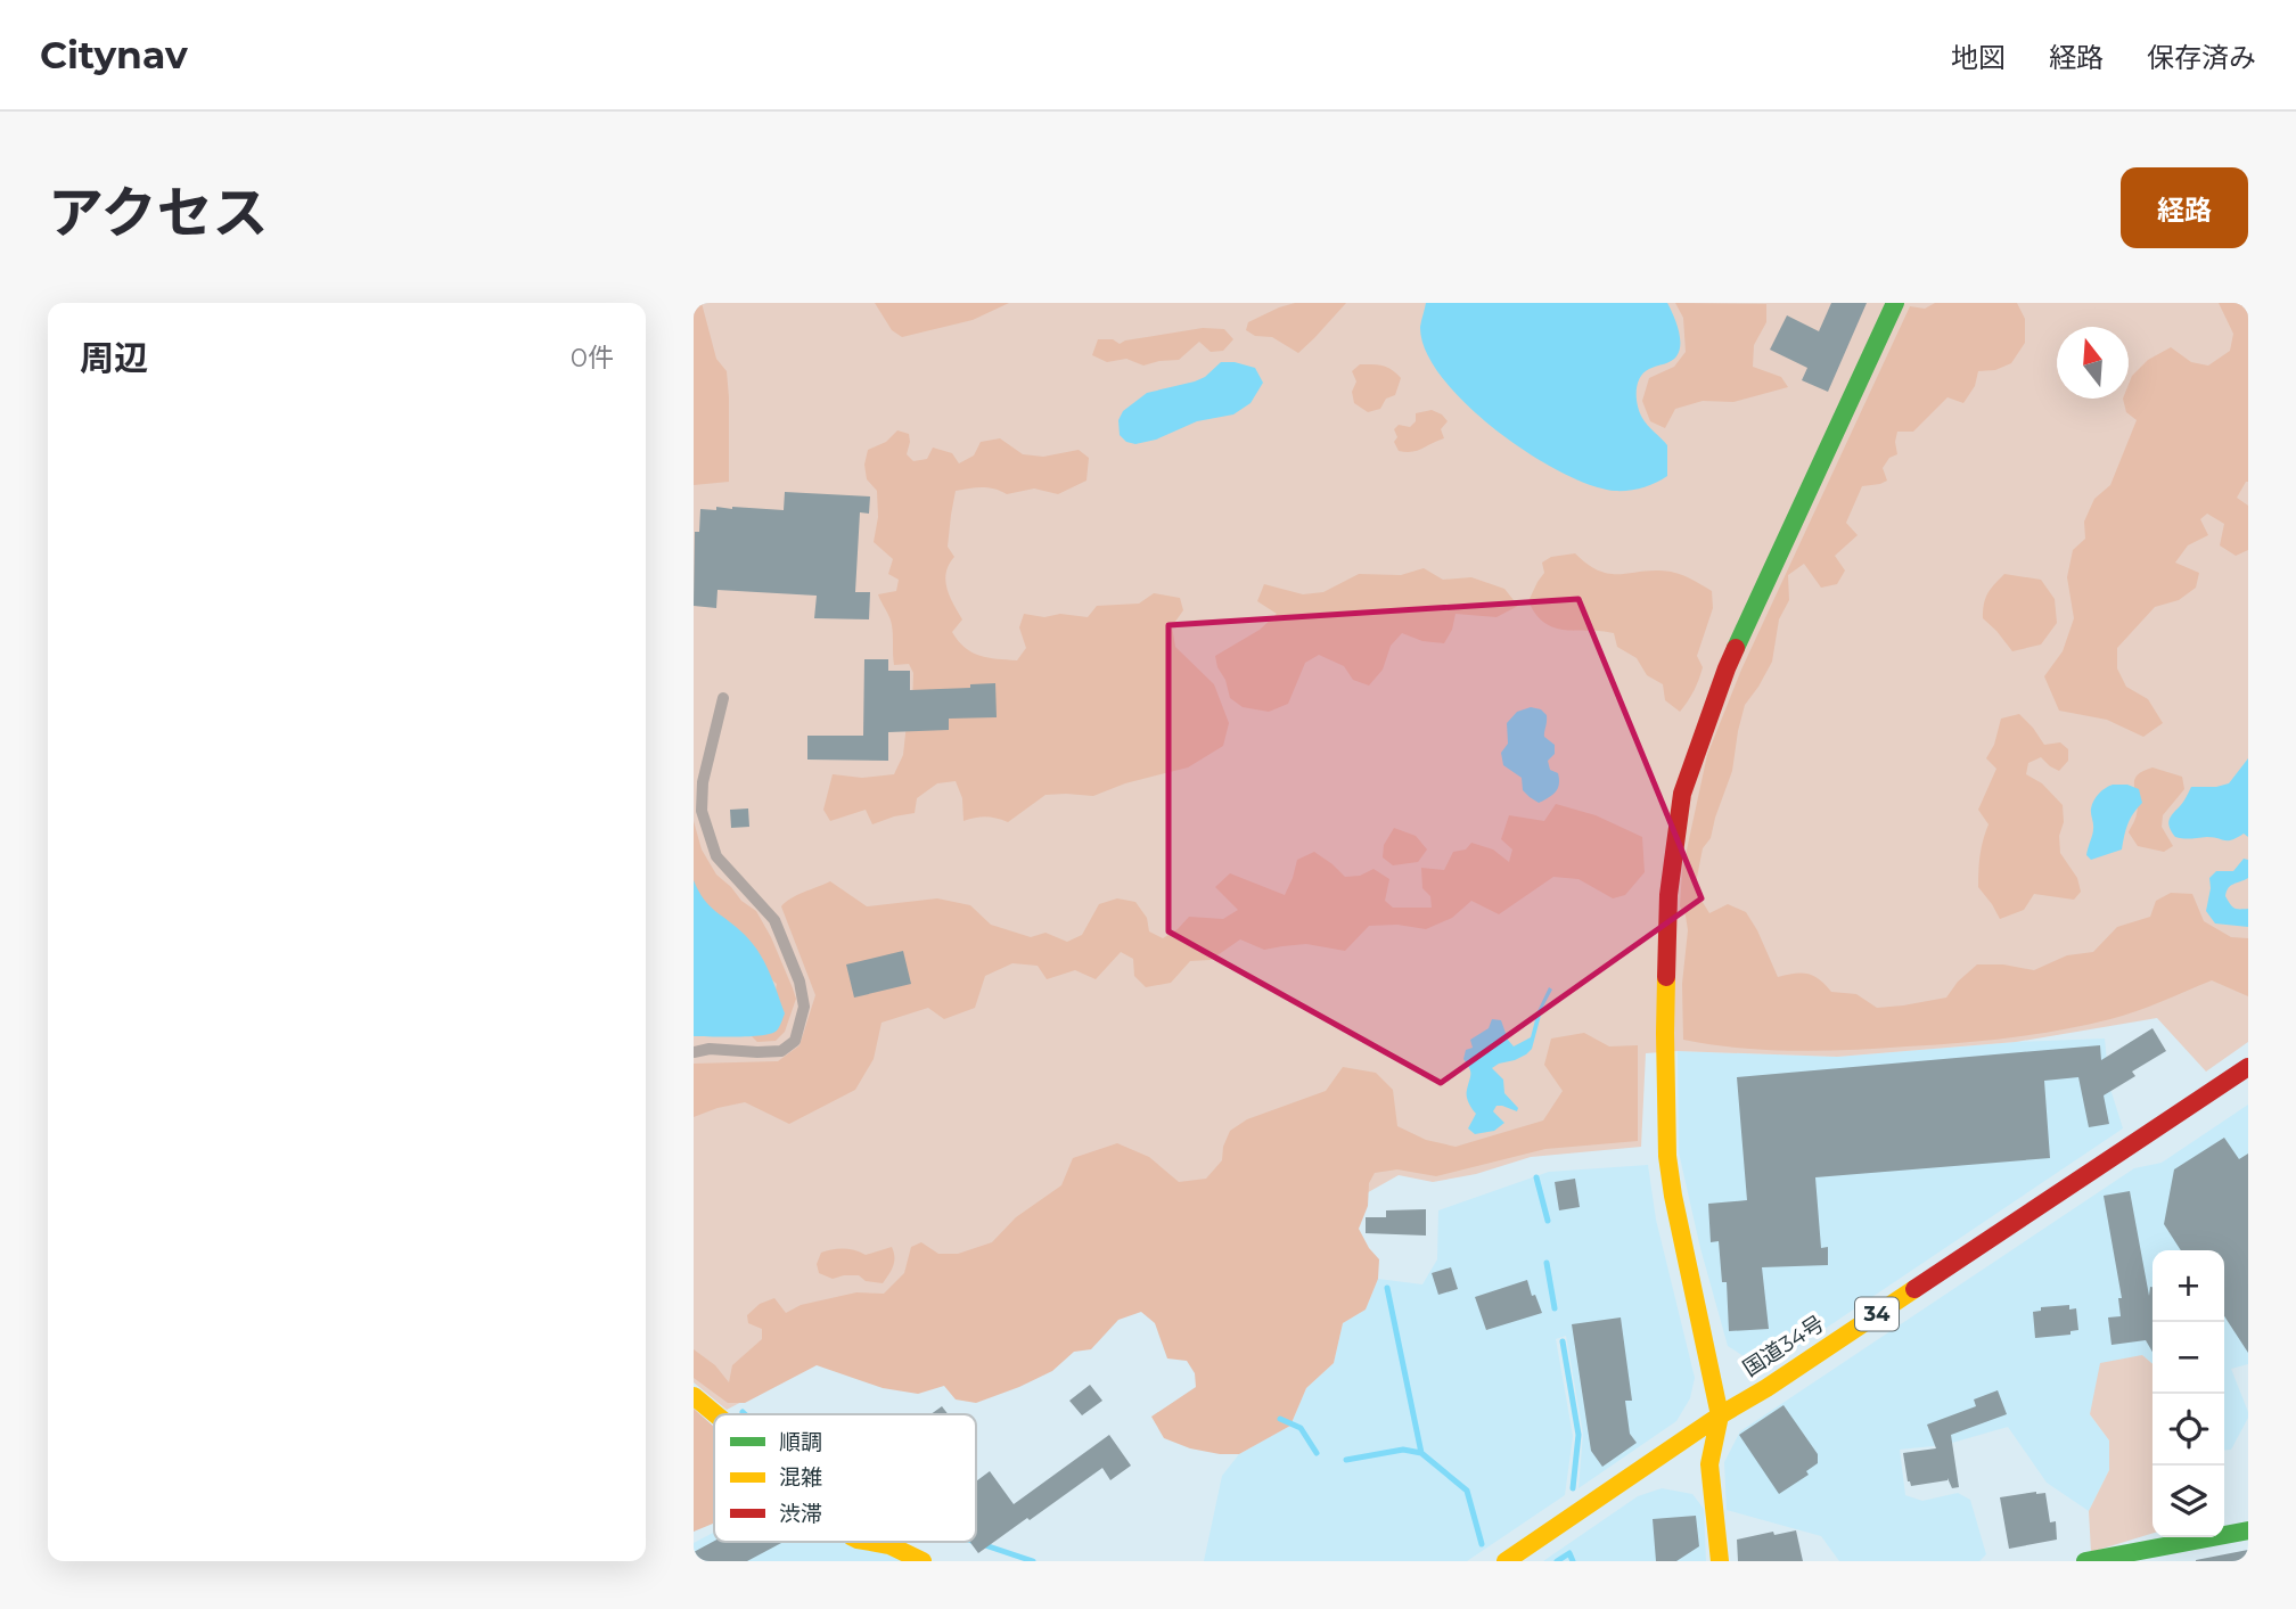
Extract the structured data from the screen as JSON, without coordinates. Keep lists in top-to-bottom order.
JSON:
{
  "streets": {
    "main road": ["34", "国道34号"]
  },
  "legend": ["順調", "混雑", "渋滞"],
  "north": "top",
  "page": {
    "header": "Citynav",
    "nav": ["地図", "経路", "保存済み"],
    "title": "アクセス",
    "buttons": "経路",
    "heading": ["周辺", "0件"],
    "map_buttons": ["+", "−"]
  }
}
